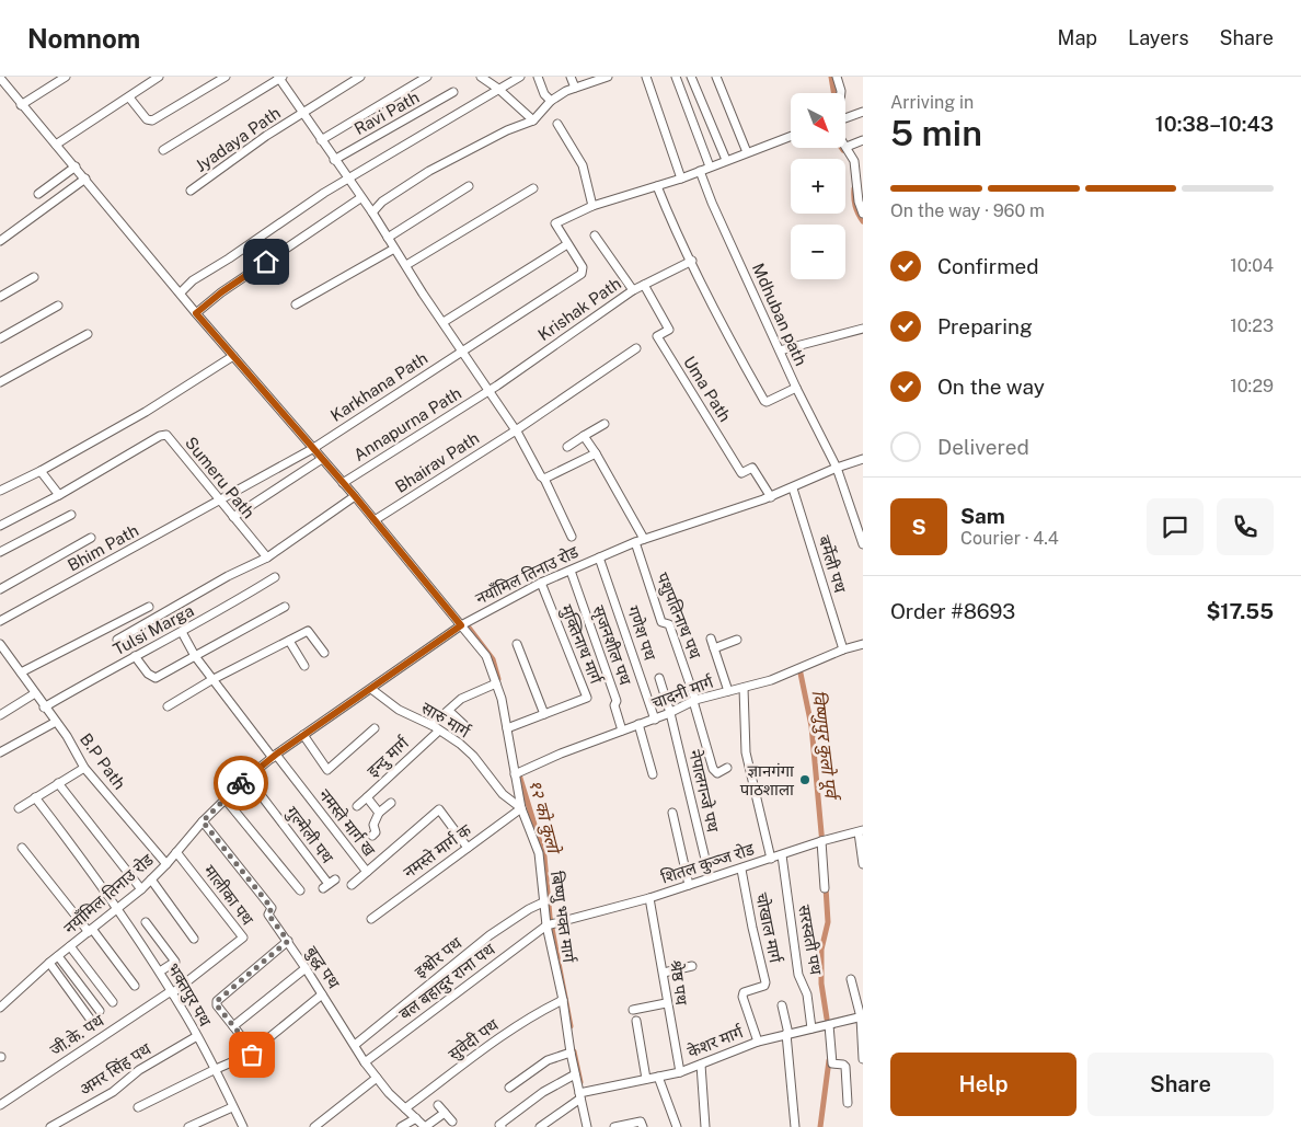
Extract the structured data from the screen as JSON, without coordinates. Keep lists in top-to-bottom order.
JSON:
{
  "streets": {
    "street": [
      "Ravi Path",
      "Jyadaya Path",
      "Krishak Path",
      "Mdhuban path",
      "Karkhana Path",
      "Uma Path",
      "Annapurna Path",
      "Bhairav Path",
      "Sumeru Path",
      "Bhim Path",
      "बर्मेली पथ",
      "नयाँमिल तिनाउ रोड",
      "पशुपतिनाथ पथ",
      "Tulsi Marga",
      "गणेश पथ",
      "मुक्तिनाथ मार्ग",
      "सृजनशील पथ",
      "चादनी मार्ग",
      "सारु मार्ग",
      "इन्दु मार्ग",
      "B.P Path",
      "नेपालगन्जे पथ",
      "नमस्ते मार्ग ख",
      "गुल्मेली पथ",
      "नमस्ते मार्ग क",
      "शितल कुञ्ज रोड",
      "मालीका पथ",
      "बिष्णु भक्त मार्ग",
      "चोखाल मार्ग",
      "सरस्वती पथ",
      "इश्वोर पथ",
      "बुद्ध पथ",
      "बल बहादुर राना पथ",
      "श्रेष्ठ पथ",
      "भक्तपुर पथ",
      "जी.के. पथ",
      "सुवेदी पथ",
      "केशर मार्ग",
      "अमर सिंह पथ"
    ]
  },
  "crossings": [
    ["Krishak Path", "Uma Path"],
    ["Krishak Path", "Annapurna Path"],
    ["Mdhuban path", "नयाँमिल तिनाउ रोड"],
    ["Karkhana Path", "Sumeru Path"],
    ["Karkhana Path", "Bhim Path"],
    ["Karkhana Path", "बिष्णु भक्त मार्ग"],
    ["Uma Path", "नयाँमिल तिनाउ रोड"],
    ["Annapurna Path", "बिष्णु भक्त मार्ग"],
    ["Bhairav Path", "बिष्णु भक्त मार्ग"],
    ["Sumeru Path", "Bhim Path"],
    ["बर्मेली पथ", "नयाँमिल तिनाउ रोड"],
    ["बर्मेली पथ", "चादनी मार्ग"],
    ["नयाँमिल तिनाउ रोड", "पशुपतिनाथ पथ"],
    ["नयाँमिल तिनाउ रोड", "गणेश पथ"],
    ["नयाँमिल तिनाउ रोड", "मुक्तिनाथ मार्ग"],
    ["नयाँमिल तिनाउ रोड", "सृजनशील पथ"],
    ["नयाँमिल तिनाउ रोड", "सारु मार्ग"],
    ["नयाँमिल तिनाउ रोड", "B.P Path"],
    ["नयाँमिल तिनाउ रोड", "नमस्ते मार्ग ख"],
    ["नयाँमिल तिनाउ रोड", "गुल्मेली पथ"],
    ["नयाँमिल तिनाउ रोड", "मालीका पथ"],
    ["नयाँमिल तिनाउ रोड", "बिष्णु भक्त मार्ग"],
    ["नयाँमिल तिनाउ रोड", "बुद्ध पथ"],
    ["नयाँमिल तिनाउ रोड", "भक्तपुर पथ"],
    ["पशुपतिनाथ पथ", "चादनी मार्ग"],
    ["Tulsi Marga", "B.P Path"],
    ["Tulsi Marga", "नमस्ते मार्ग ख"],
    ["गणेश पथ", "चादनी मार्ग"],
    ["मुक्तिनाथ मार्ग", "बिष्णु भक्त मार्ग"],
    ["सृजनशील पथ", "चादनी मार्ग"],
    ["चादनी मार्ग", "नेपालगन्जे पथ"],
    ["चादनी मार्ग", "बिष्णु भक्त मार्ग"],
    ["सारु मार्ग", "इन्दु मार्ग"],
    ["सारु मार्ग", "नमस्ते मार्ग क"],
    ["सारु मार्ग", "बिष्णु भक्त मार्ग"],
    ["नेपालगन्जे पथ", "शितल कुञ्ज रोड"],
    ["नमस्ते मार्ग ख", "नमस्ते मार्ग क"],
    ["नमस्ते मार्ग क", "बिष्णु भक्त मार्ग"],
    ["शितल कुञ्ज रोड", "बिष्णु भक्त मार्ग"],
    ["शितल कुञ्ज रोड", "चोखाल मार्ग"],
    ["शितल कुञ्ज रोड", "सरस्वती पथ"],
    ["शितल कुञ्ज रोड", "बल बहादुर राना पथ"],
    ["शितल कुञ्ज रोड", "श्रेष्ठ पथ"],
    ["मालीका पथ", "भक्तपुर पथ"],
    ["मालीका पथ", "जी.के. पथ"],
    ["बिष्णु भक्त मार्ग", "इश्वोर पथ"],
    ["बिष्णु भक्त मार्ग", "बल बहादुर राना पथ"],
    ["बिष्णु भक्त मार्ग", "सुवेदी पथ"],
    ["बिष्णु भक्त मार्ग", "केशर मार्ग"],
    ["चोखाल मार्ग", "केशर मार्ग"],
    ["सरस्वती पथ", "केशर मार्ग"],
    ["इश्वोर पथ", "बुद्ध पथ"],
    ["बुद्ध पथ", "बल बहादुर राना पथ"],
    ["बुद्ध पथ", "सुवेदी पथ"],
    ["श्रेष्ठ पथ", "केशर मार्ग"],
    ["भक्तपुर पथ", "जी.के. पथ"],
    ["भक्तपुर पथ", "अमर सिंह पथ"]
  ],
  "water": ["विष्णुपुर कुलो पूर्व", "१२ को कुलो"],
  "places": ["ज्ञानगंगा पाठशाला"],
  "north": "bottom right",
  "page": {
    "header": "Nomnom",
    "nav": ["Map", "Layers", "Share"],
    "heading": ["5 min", "Arriving in", "10:38–10:43"],
    "panel": [
      "Sam",
      "Courier · 4.4",
      "Order #8693",
      "$17.55"
    ],
    "map_buttons": ["+", "−"],
    "bar": "On the way · 960 m",
    "list": [
      ["Confirmed", "10:04"],
      ["Preparing", "10:23"],
      ["On the way", "10:29"],
      "Delivered"
    ],
    "round": "S",
    "buttons": ["Help", "Share"]
  }
}
